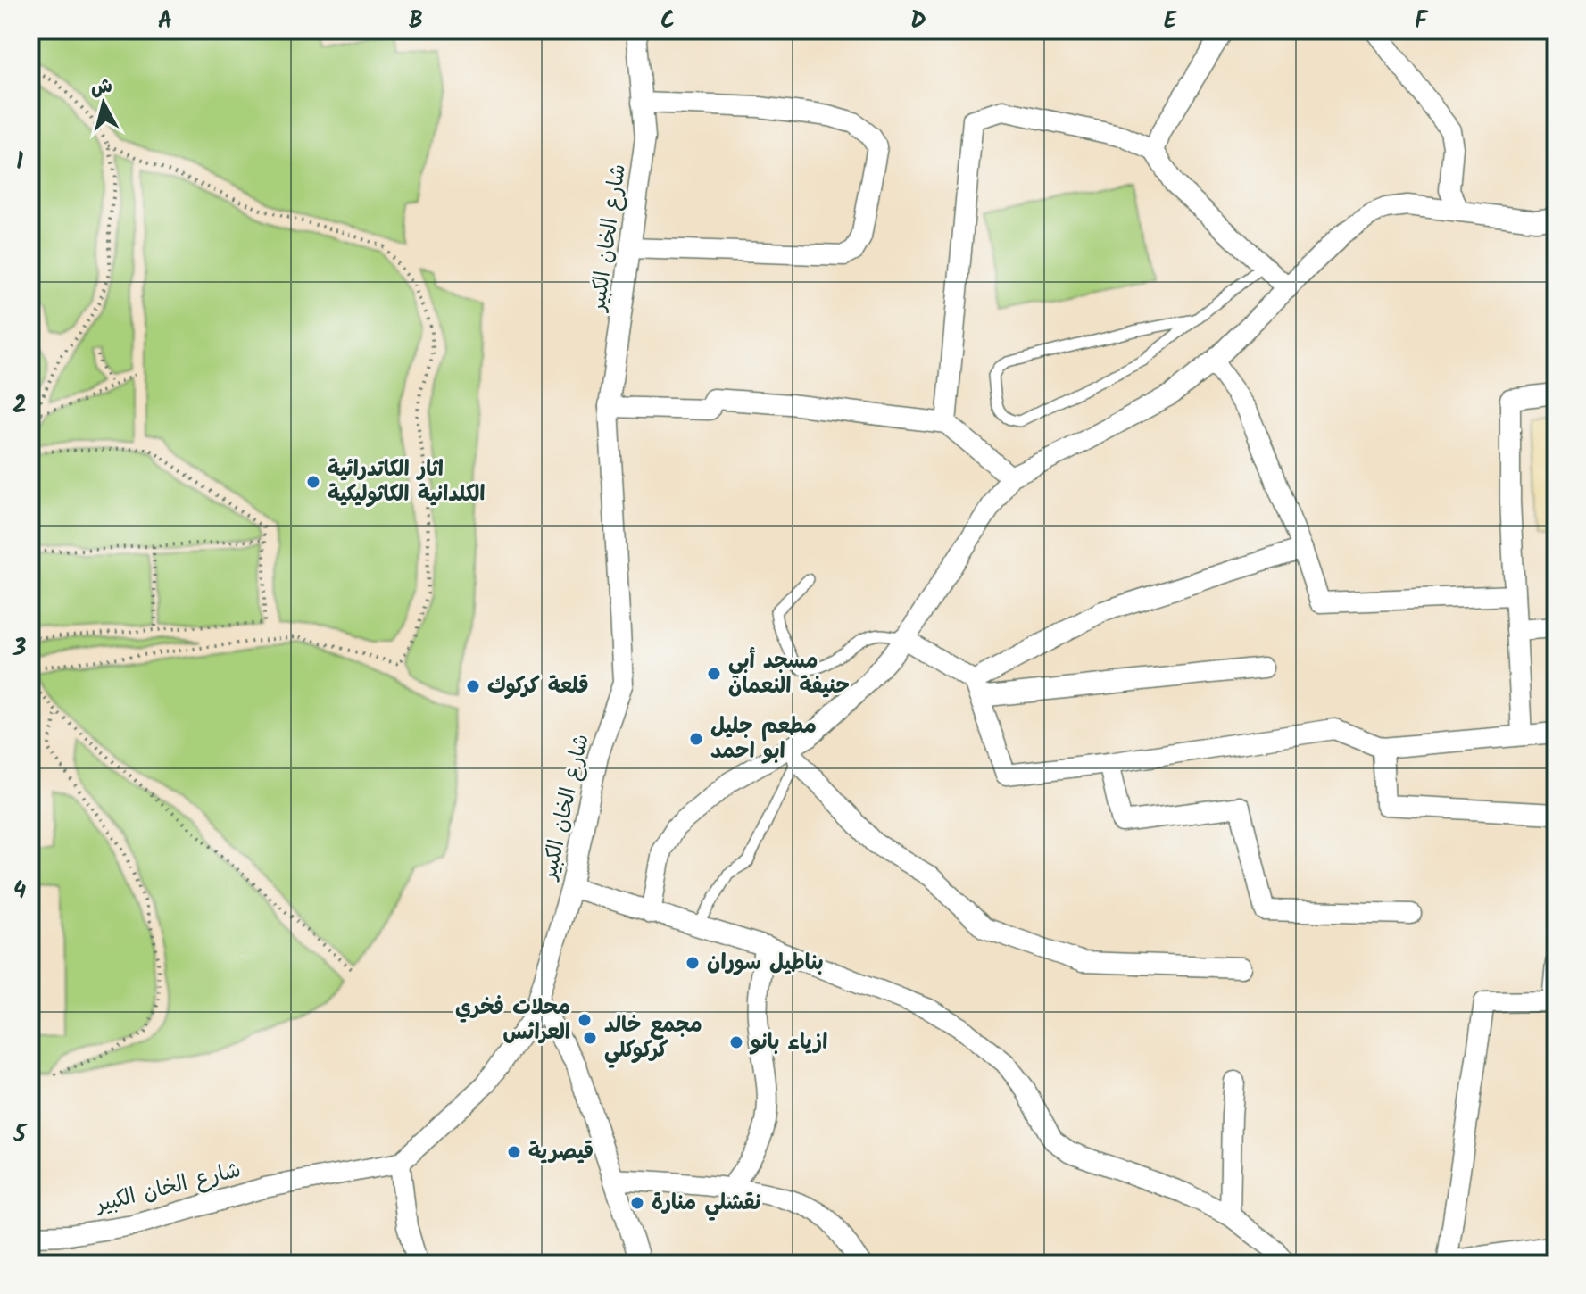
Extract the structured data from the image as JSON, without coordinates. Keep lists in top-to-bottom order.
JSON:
{
  "streets": {
    "street": ["شارع الخان الكبير"]
  },
  "places": [
    "اثار الكاتدرائية الكلدانية الكاثوليكية",
    "مسجد أبي حنيفة النعمان",
    "قلعة كركوك",
    "مطعم جليل ابو احمد",
    "بناطيل سوران",
    "محلات فخري العرائس",
    "مجمع خالد كركوكلي",
    "ازياء بانو",
    "قيصرية",
    "نقشلي منارة"
  ],
  "north": "top",
  "grid": {
    "columns": [
      "A",
      "B",
      "C",
      "D",
      "E",
      "F"
    ],
    "rows": [
      "1",
      "2",
      "3",
      "4",
      "5"
    ]
  }
}
